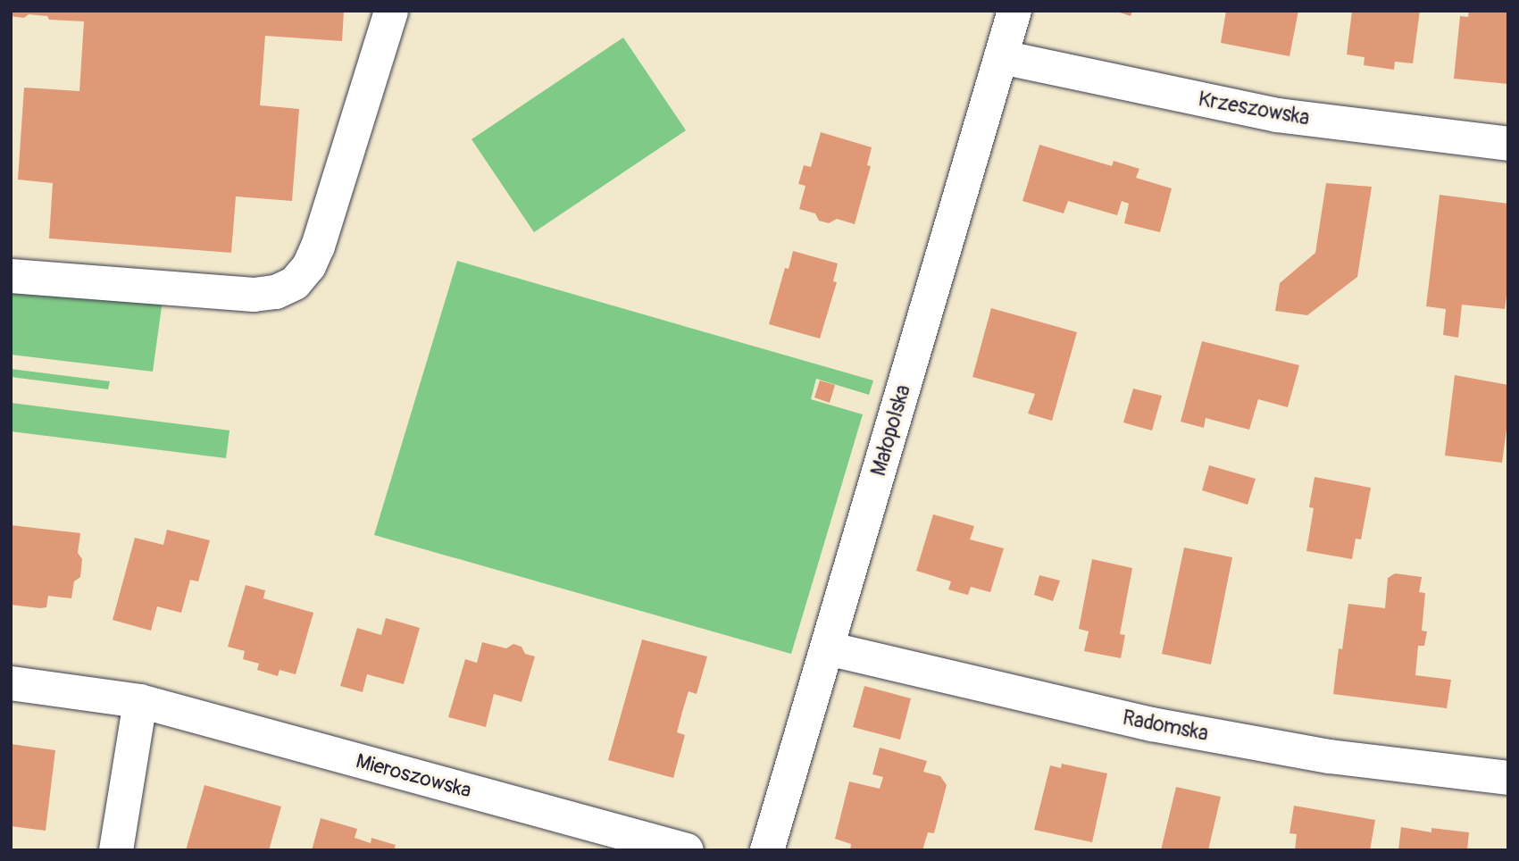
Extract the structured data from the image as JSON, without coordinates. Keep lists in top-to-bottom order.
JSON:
{
  "streets": {
    "street": [
      "Krzeszowska",
      "Małopolska",
      "Radomska",
      "Mieroszowska"
    ]
  },
  "crossings": [
    ["Krzeszowska", "Małopolska"],
    ["Małopolska", "Radomska"]
  ]
}
